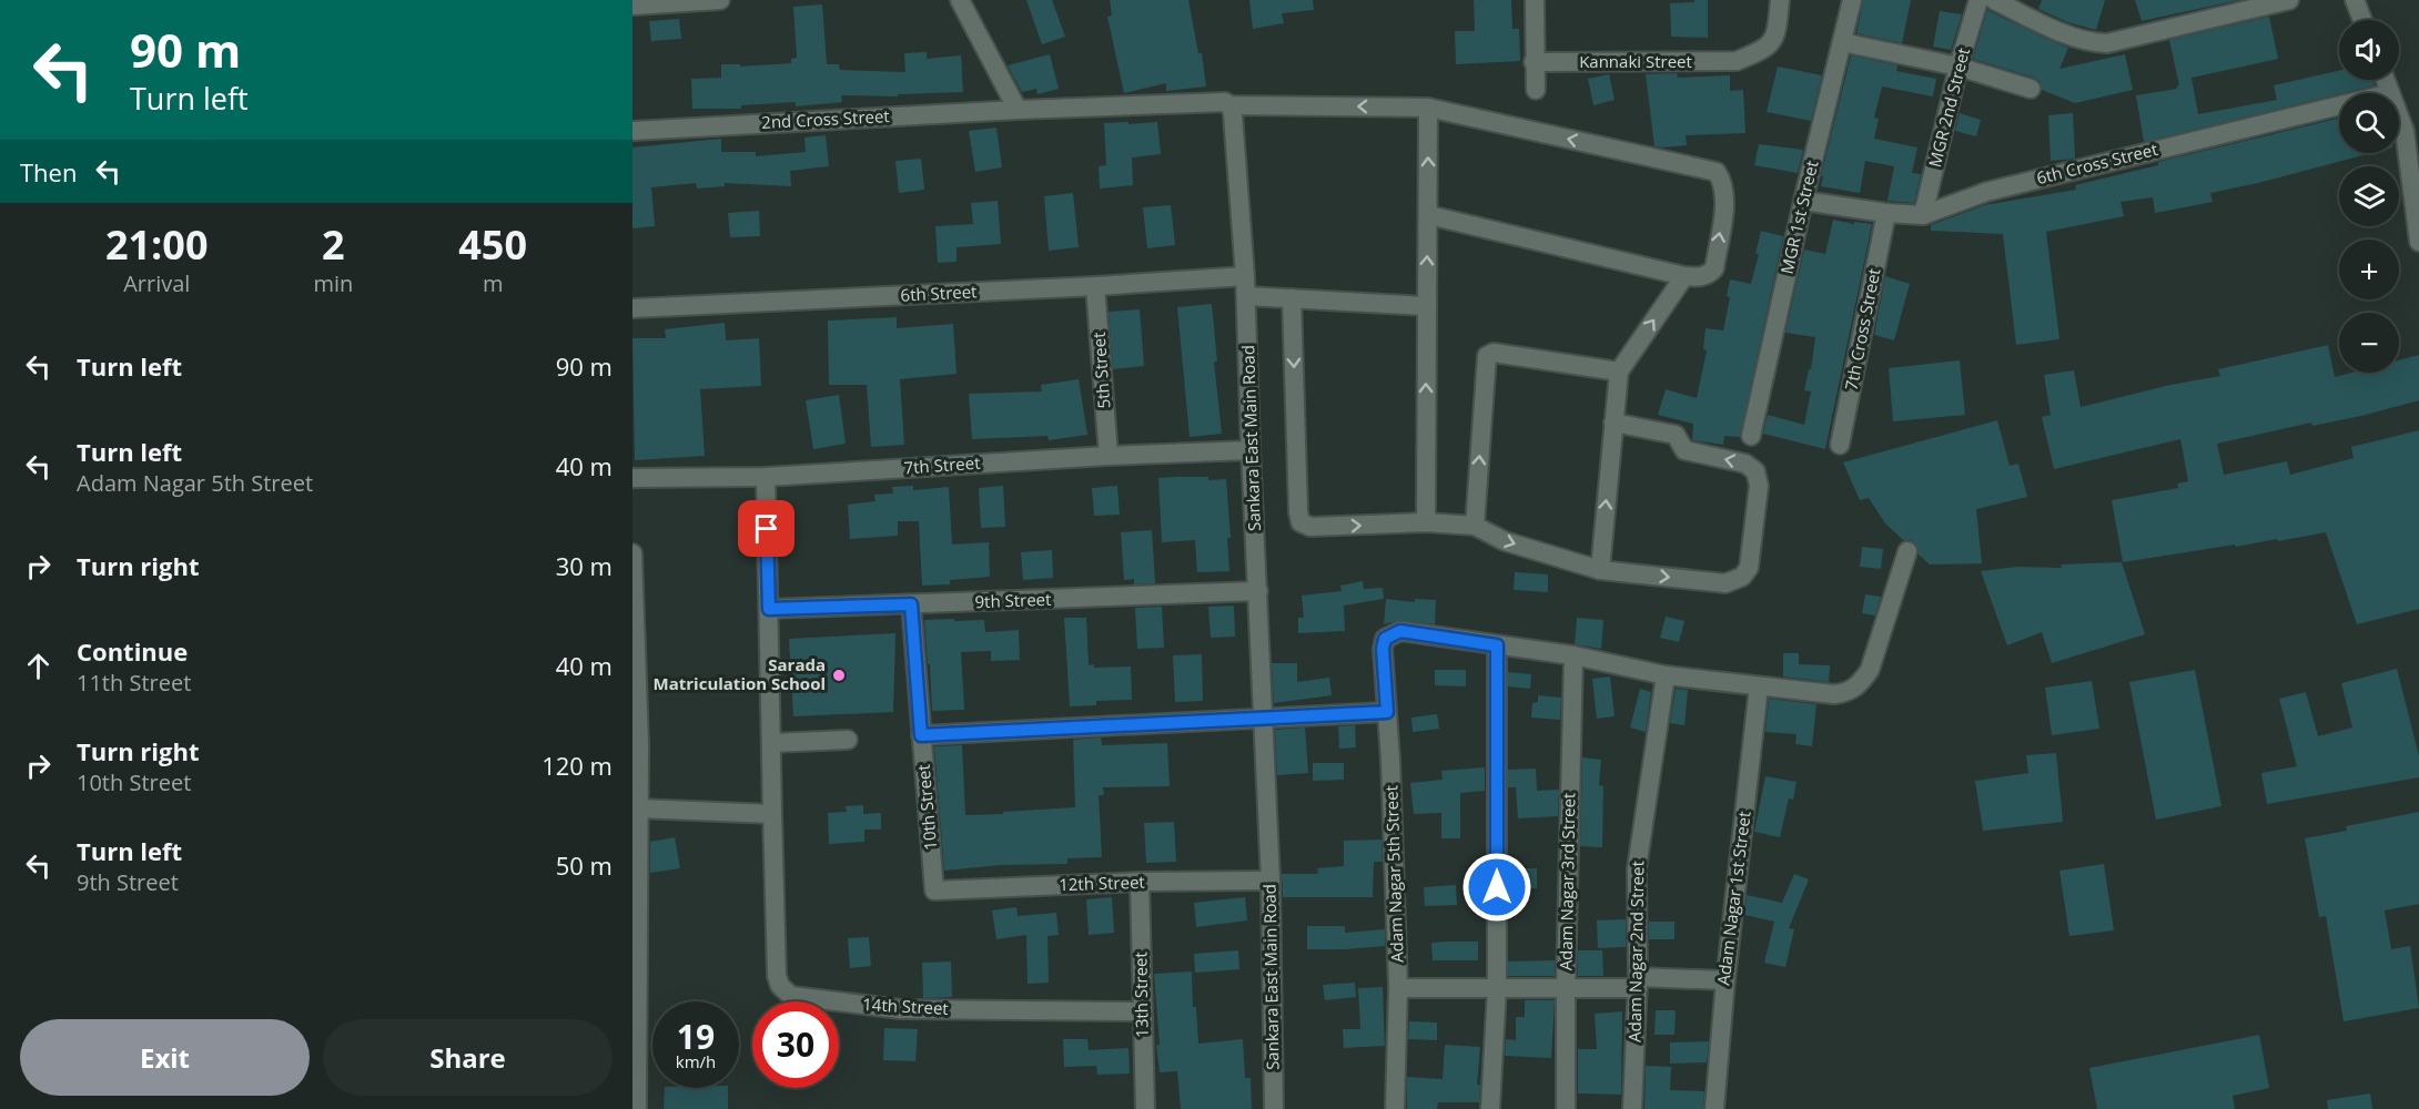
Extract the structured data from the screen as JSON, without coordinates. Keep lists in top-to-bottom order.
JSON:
{
  "streets": {
    "street": [
      "Kannaki Street",
      "MGR 2nd Street",
      "2nd Cross Street",
      "6th Cross Street",
      "MGR 1st Street",
      "6th Street",
      "7th Cross Street",
      "5th Street",
      "Sankara East Main Road",
      "7th Street",
      "9th Street",
      "10th Street",
      "Adam Nagar 5th Street",
      "Adam Nagar 3rd Street",
      "12th Street",
      "Adam Nagar 1st Street",
      "Adam Nagar 2nd Street",
      "13th Street",
      "14th Street"
    ]
  },
  "crossings": [
    ["MGR 2nd Street", "6th Cross Street"],
    ["6th Cross Street", "MGR 1st Street"],
    ["6th Cross Street", "7th Cross Street"],
    ["6th Street", "5th Street"],
    ["6th Street", "Sankara East Main Road"],
    ["5th Street", "7th Street"],
    ["Sankara East Main Road", "7th Street"],
    ["Sankara East Main Road", "9th Street"],
    ["Sankara East Main Road", "12th Street"],
    ["7th Street", "14th Street"],
    ["9th Street", "10th Street"],
    ["9th Street", "14th Street"],
    ["10th Street", "12th Street"],
    ["12th Street", "13th Street"],
    ["13th Street", "14th Street"]
  ],
  "places": ["Sarada Matriculation School"],
  "page": {
    "turn": ["90 m", "Turn left"],
    "map_buttons": ["+", "−"],
    "then": "Then",
    "eta": [
      "21:00",
      "Arrival",
      "2",
      "min",
      "450",
      "m"
    ],
    "list": [
      {
        "name": "Turn left",
        "value": "90 m"
      },
      {
        "name": "Turn left",
        "note": "Adam Nagar 5th Street",
        "value": "40 m"
      },
      {
        "name": "Turn right",
        "value": "30 m"
      },
      {
        "name": "Continue",
        "note": "11th Street",
        "value": "40 m"
      },
      {
        "name": "Turn right",
        "note": "10th Street",
        "value": "120 m"
      },
      {
        "name": "Turn left",
        "note": "9th Street",
        "value": "50 m"
      }
    ],
    "speed": "19 km/h",
    "limit": "30",
    "buttons": ["Exit", "Share"]
  }
}
